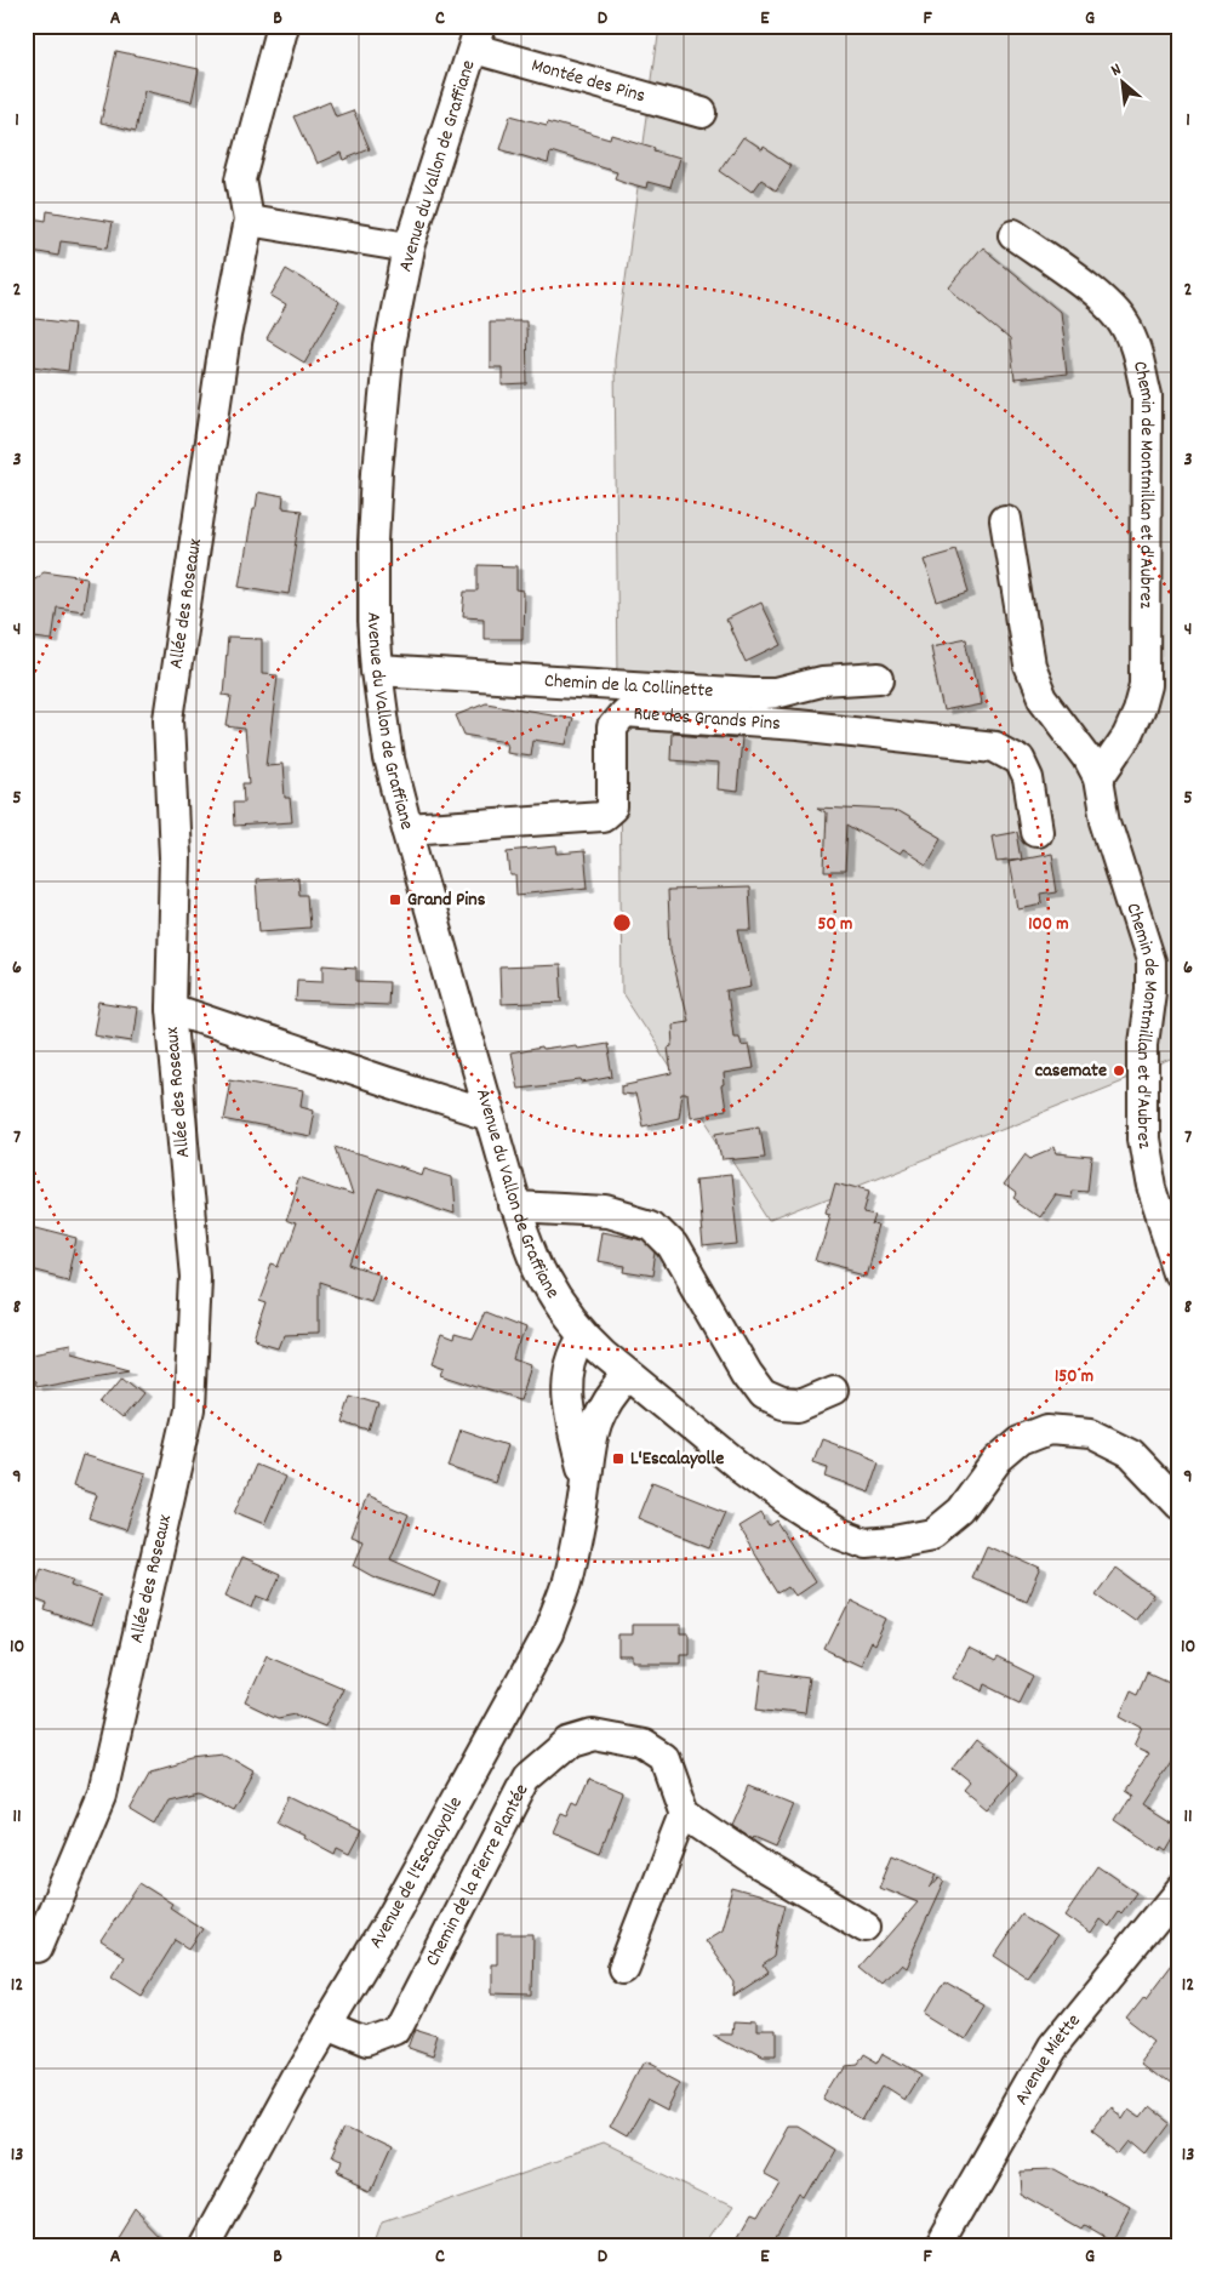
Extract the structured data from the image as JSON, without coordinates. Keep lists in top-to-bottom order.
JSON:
{
  "streets": {
    "street": [
      "Montée des Pins",
      "Avenue du Vallon de Graffiane",
      "Chemin de Montmillan et d'Aubrez",
      "Allée des Roseaux",
      "Chemin de la Collinette",
      "Rue des Grands Pins",
      "Avenue de l'Escalayolle",
      "Chemin de la Pierre Plantée",
      "Avenue Miette"
    ]
  },
  "crossings": [
    ["Montée des Pins", "Avenue du Vallon de Graffiane"],
    ["Avenue du Vallon de Graffiane", "Chemin de la Collinette"],
    ["Avenue du Vallon de Graffiane", "Rue des Grands Pins"],
    ["Avenue du Vallon de Graffiane", "Avenue de l'Escalayolle"],
    ["Avenue de l'Escalayolle", "Chemin de la Pierre Plantée"]
  ],
  "places": {
    "transit": ["Grand Pins", "L'Escalayolle"],
    "other": ["casemate"]
  },
  "north": "top left",
  "grid": {
    "columns": [
      "A",
      "B",
      "C",
      "D",
      "E",
      "F",
      "G"
    ],
    "rows": [
      "1",
      "2",
      "3",
      "4",
      "5",
      "6",
      "7",
      "8",
      "9",
      "10",
      "11",
      "12",
      "13"
    ]
  },
  "rings": ["50 m", "100 m", "150 m"]
}
